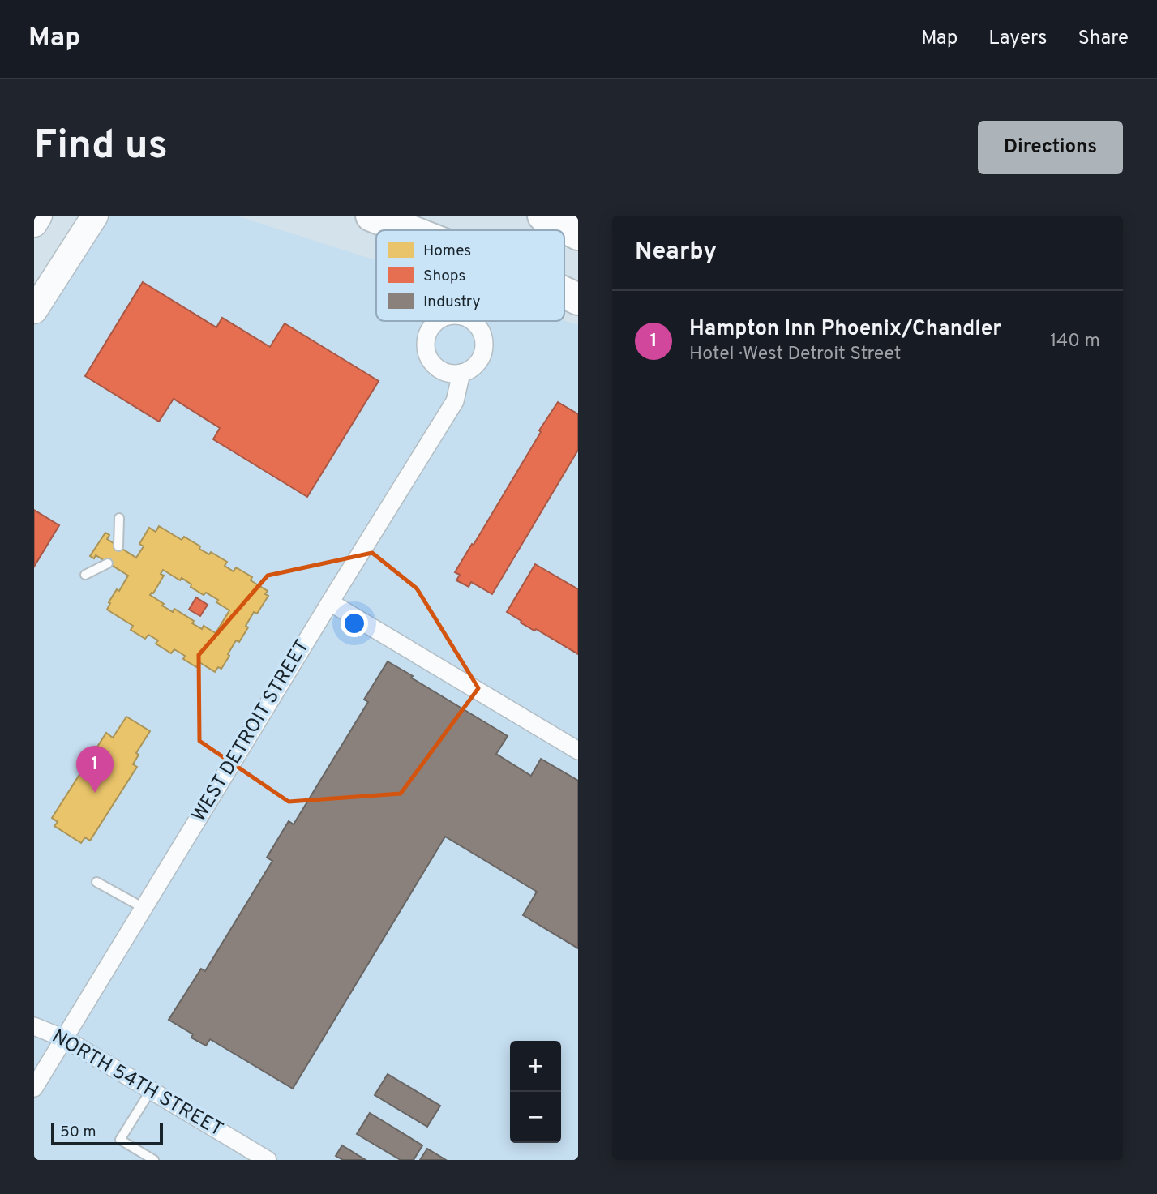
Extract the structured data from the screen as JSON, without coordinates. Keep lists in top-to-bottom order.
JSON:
{
  "streets": {
    "street": ["WEST DETROIT STREET", "NORTH 54TH STREET"]
  },
  "crossings": [
    ["WEST DETROIT STREET", "NORTH 54TH STREET"]
  ],
  "legend": ["Homes", "Shops", "Industry"],
  "scale_bar": "50 m",
  "page": {
    "header": "Map",
    "nav": ["Map", "Layers", "Share"],
    "buttons": "Directions",
    "title": "Find us",
    "heading": "Nearby",
    "list": [
      {
        "mark": "1",
        "name": "Hampton Inn Phoenix/Chandler",
        "note": "Hotel · West Detroit Street",
        "value": "140 m"
      }
    ],
    "pins": "1",
    "map_buttons": ["+", "−"],
    "scale": "50 m"
  }
}
